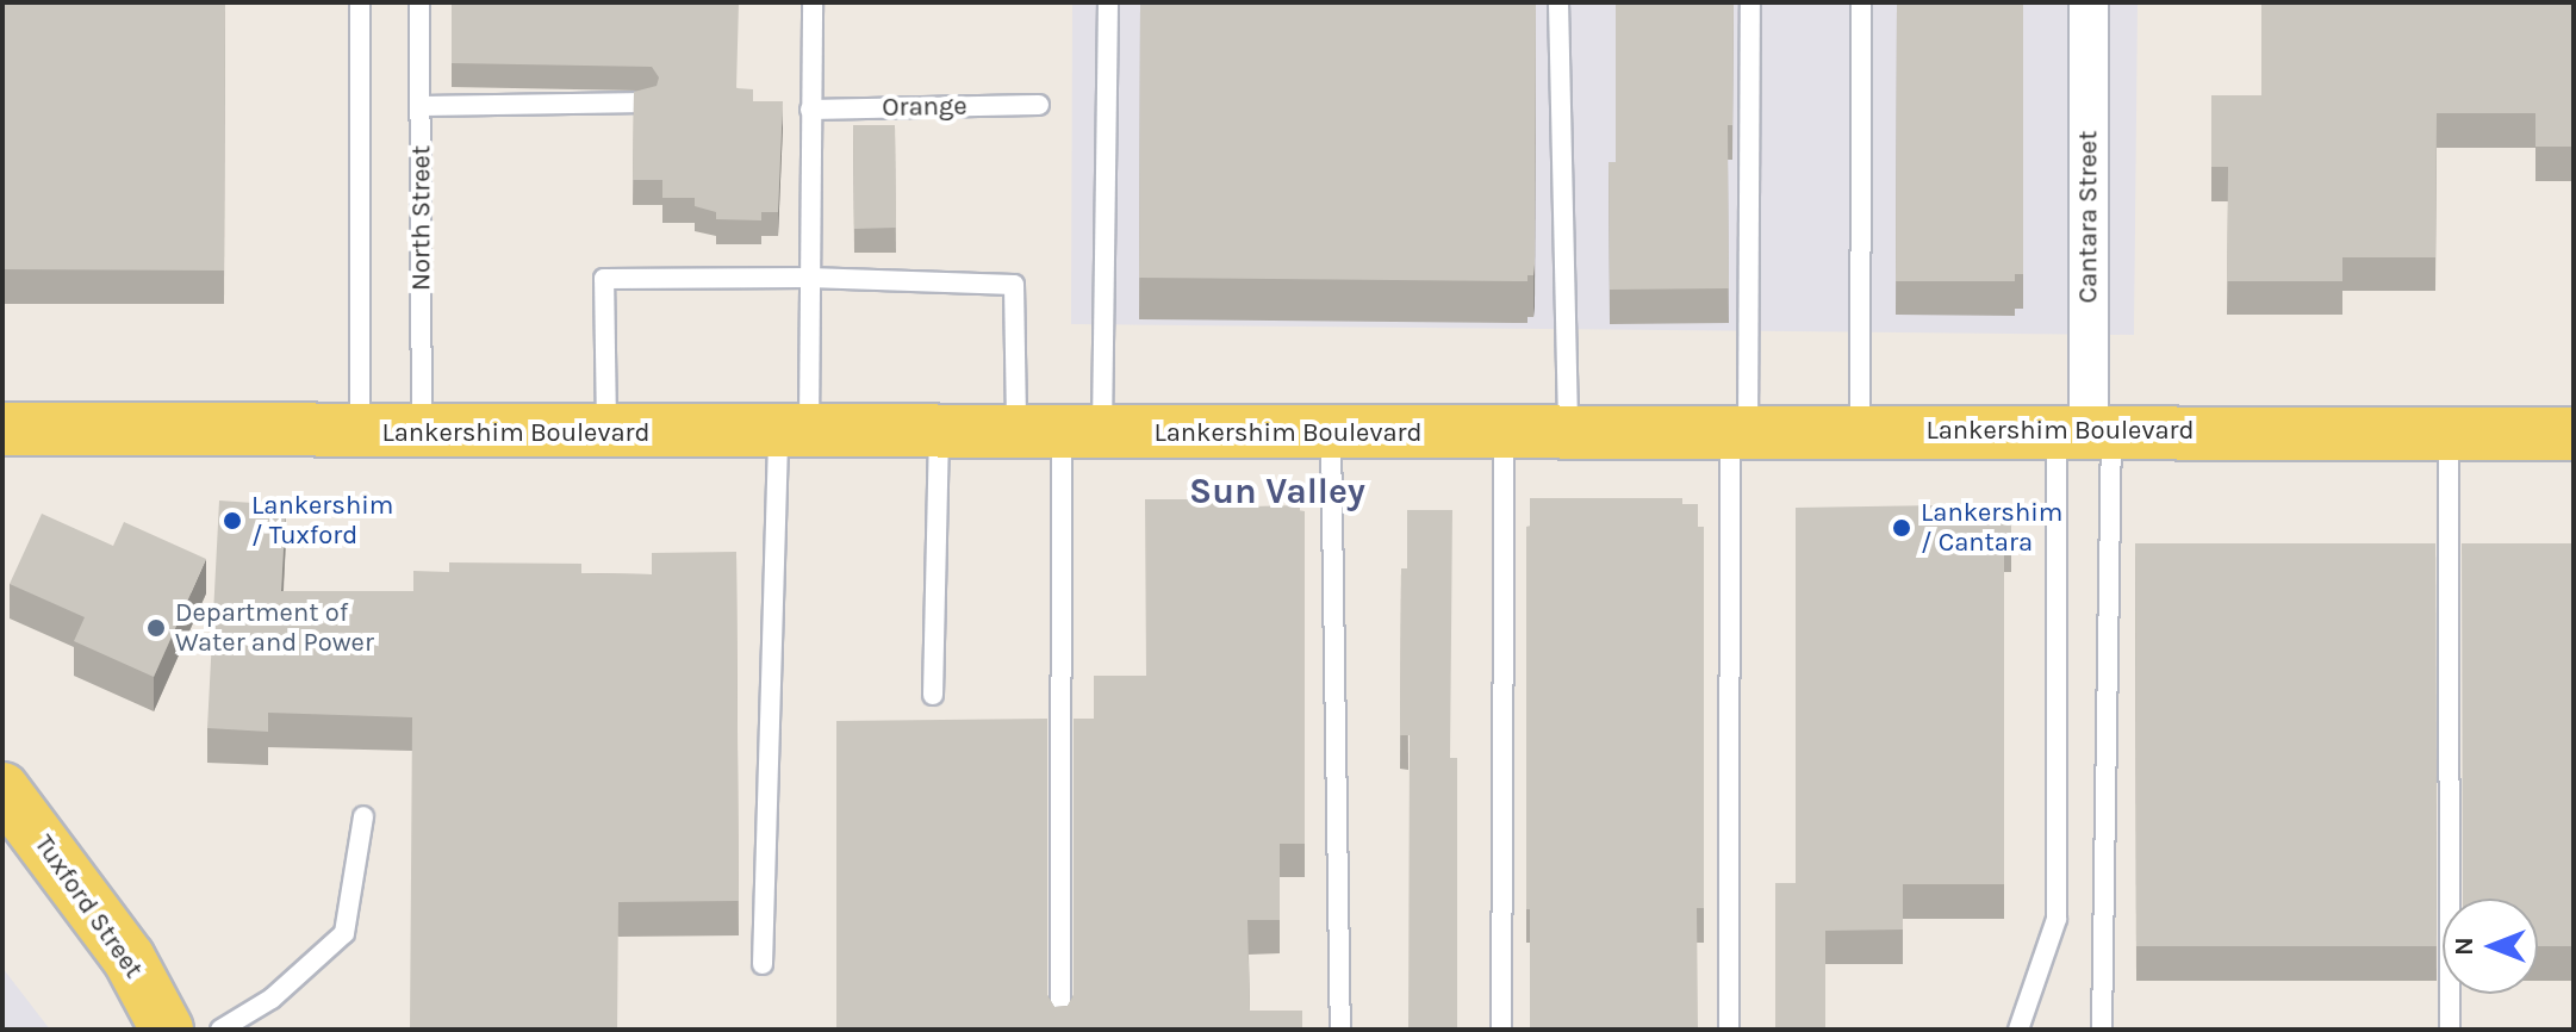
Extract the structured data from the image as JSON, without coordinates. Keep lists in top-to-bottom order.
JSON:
{
  "streets": {
    "main road": ["Lankershim Boulevard", "Tuxford Street"],
    "street": ["Cantara Street"],
    "lane": ["Orange", "North Street"]
  },
  "crossings": [
    ["Cantara Street", "Lankershim Boulevard"],
    ["North Street", "Lankershim Boulevard"]
  ],
  "districts": ["Sun Valley"],
  "places": ["Lankershim / Tuxford", "Lankershim / Cantara", "Department of Water and Power"],
  "north": "left"
}
